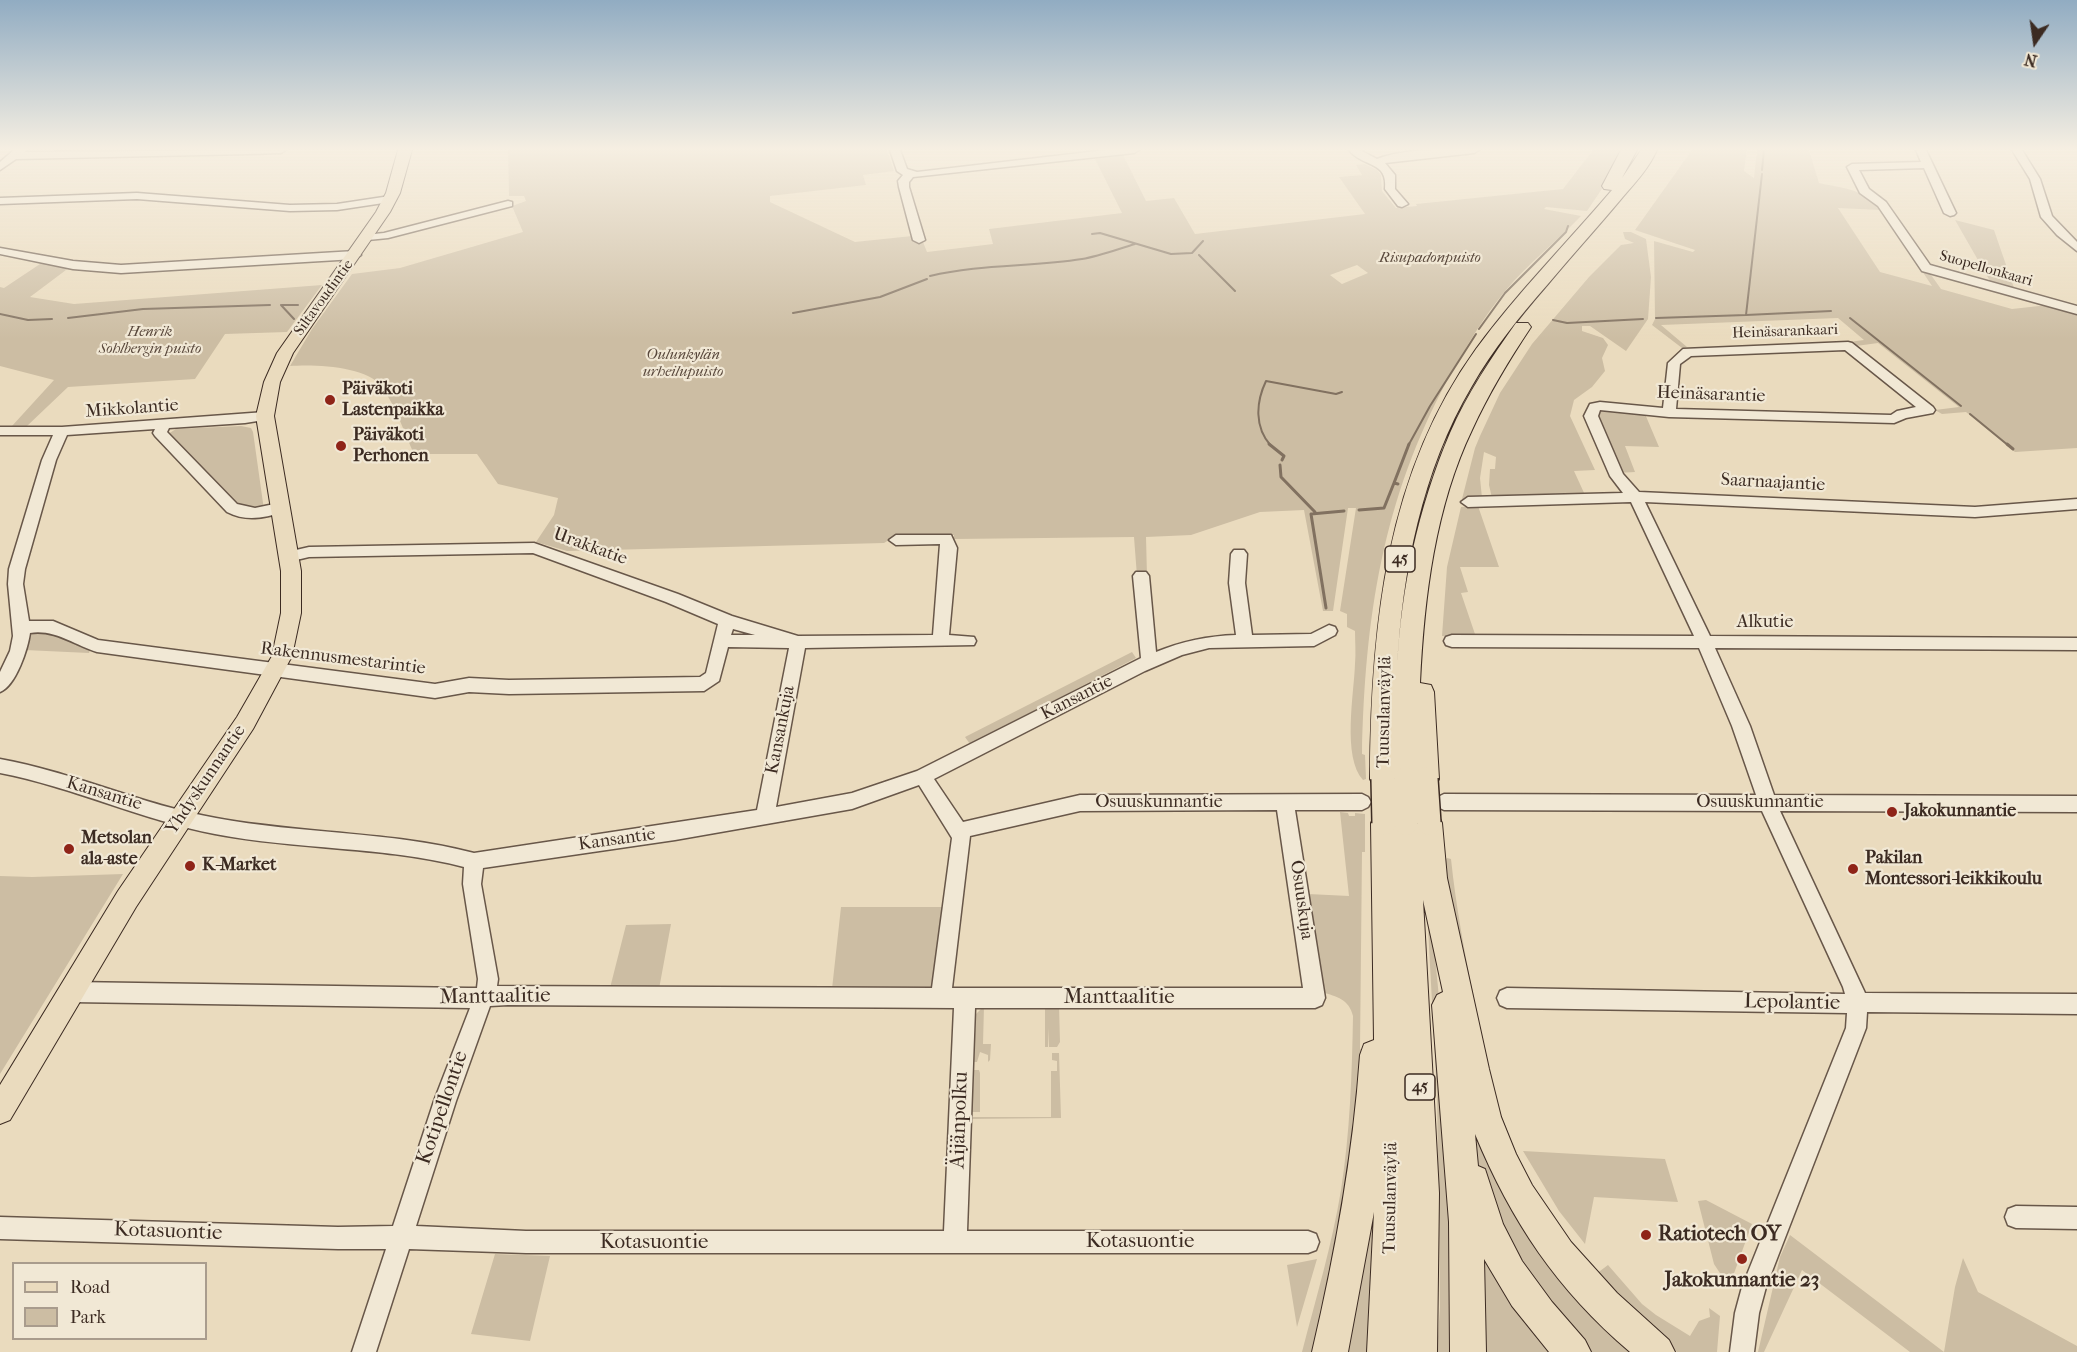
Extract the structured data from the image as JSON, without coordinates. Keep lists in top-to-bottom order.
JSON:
{
  "streets": {
    "highway": ["45", "Tuusulanväylä"],
    "main road": ["Siltavoudintie", "Yhdyskunnantie"],
    "street": [
      "Suopellonkaari",
      "Heinäsarankaari",
      "Heinäsarantie",
      "Mikkolantie",
      "Saarnaajantie",
      "Urakkatie",
      "Alkutie",
      "Rakennusmestarintie",
      "Kansantie",
      "Kansankuja",
      "Osuuskunnantie",
      "Osuuskuja",
      "Manttaalitie",
      "Lepolantie",
      "Kotipellontie",
      "Äijänpolku",
      "Kotasuontie"
    ]
  },
  "crossings": [
    ["Siltavoudintie", "Mikkolantie"],
    ["Siltavoudintie", "Yhdyskunnantie"],
    ["Heinäsarankaari", "Heinäsarantie"],
    ["Heinäsarantie", "Saarnaajantie"],
    ["Mikkolantie", "Yhdyskunnantie"],
    ["Urakkatie", "Rakennusmestarintie"],
    ["Urakkatie", "Kansankuja"],
    ["Urakkatie", "Yhdyskunnantie"],
    ["Rakennusmestarintie", "Yhdyskunnantie"],
    ["Kansantie", "Kansankuja"],
    ["Kansantie", "Yhdyskunnantie"],
    ["Kansantie", "Kotipellontie"],
    ["Tuusulanväylä", "Osuuskunnantie"],
    ["Yhdyskunnantie", "Manttaalitie"],
    ["Osuuskunnantie", "Osuuskuja"],
    ["Osuuskuja", "Manttaalitie"],
    ["Manttaalitie", "Kotipellontie"],
    ["Manttaalitie", "Äijänpolku"],
    ["Kotipellontie", "Kotasuontie"],
    ["Äijänpolku", "Kotasuontie"]
  ],
  "parks": ["Risupadonpuisto", "Henrik Sohlbergin puisto", "Oulunkylän urheilupuisto"],
  "places": [
    "Päiväkoti Lastenpaikka",
    "Päiväkoti Perhonen",
    "Jakokunnantie",
    "Metsolan ala-aste",
    "K-Market",
    "Pakilan Montessori-leikkikoulu",
    "Ratiotech OY",
    "Jakokunnantie 23"
  ],
  "legend": ["Road", "Park"],
  "north": "bottom"
}
